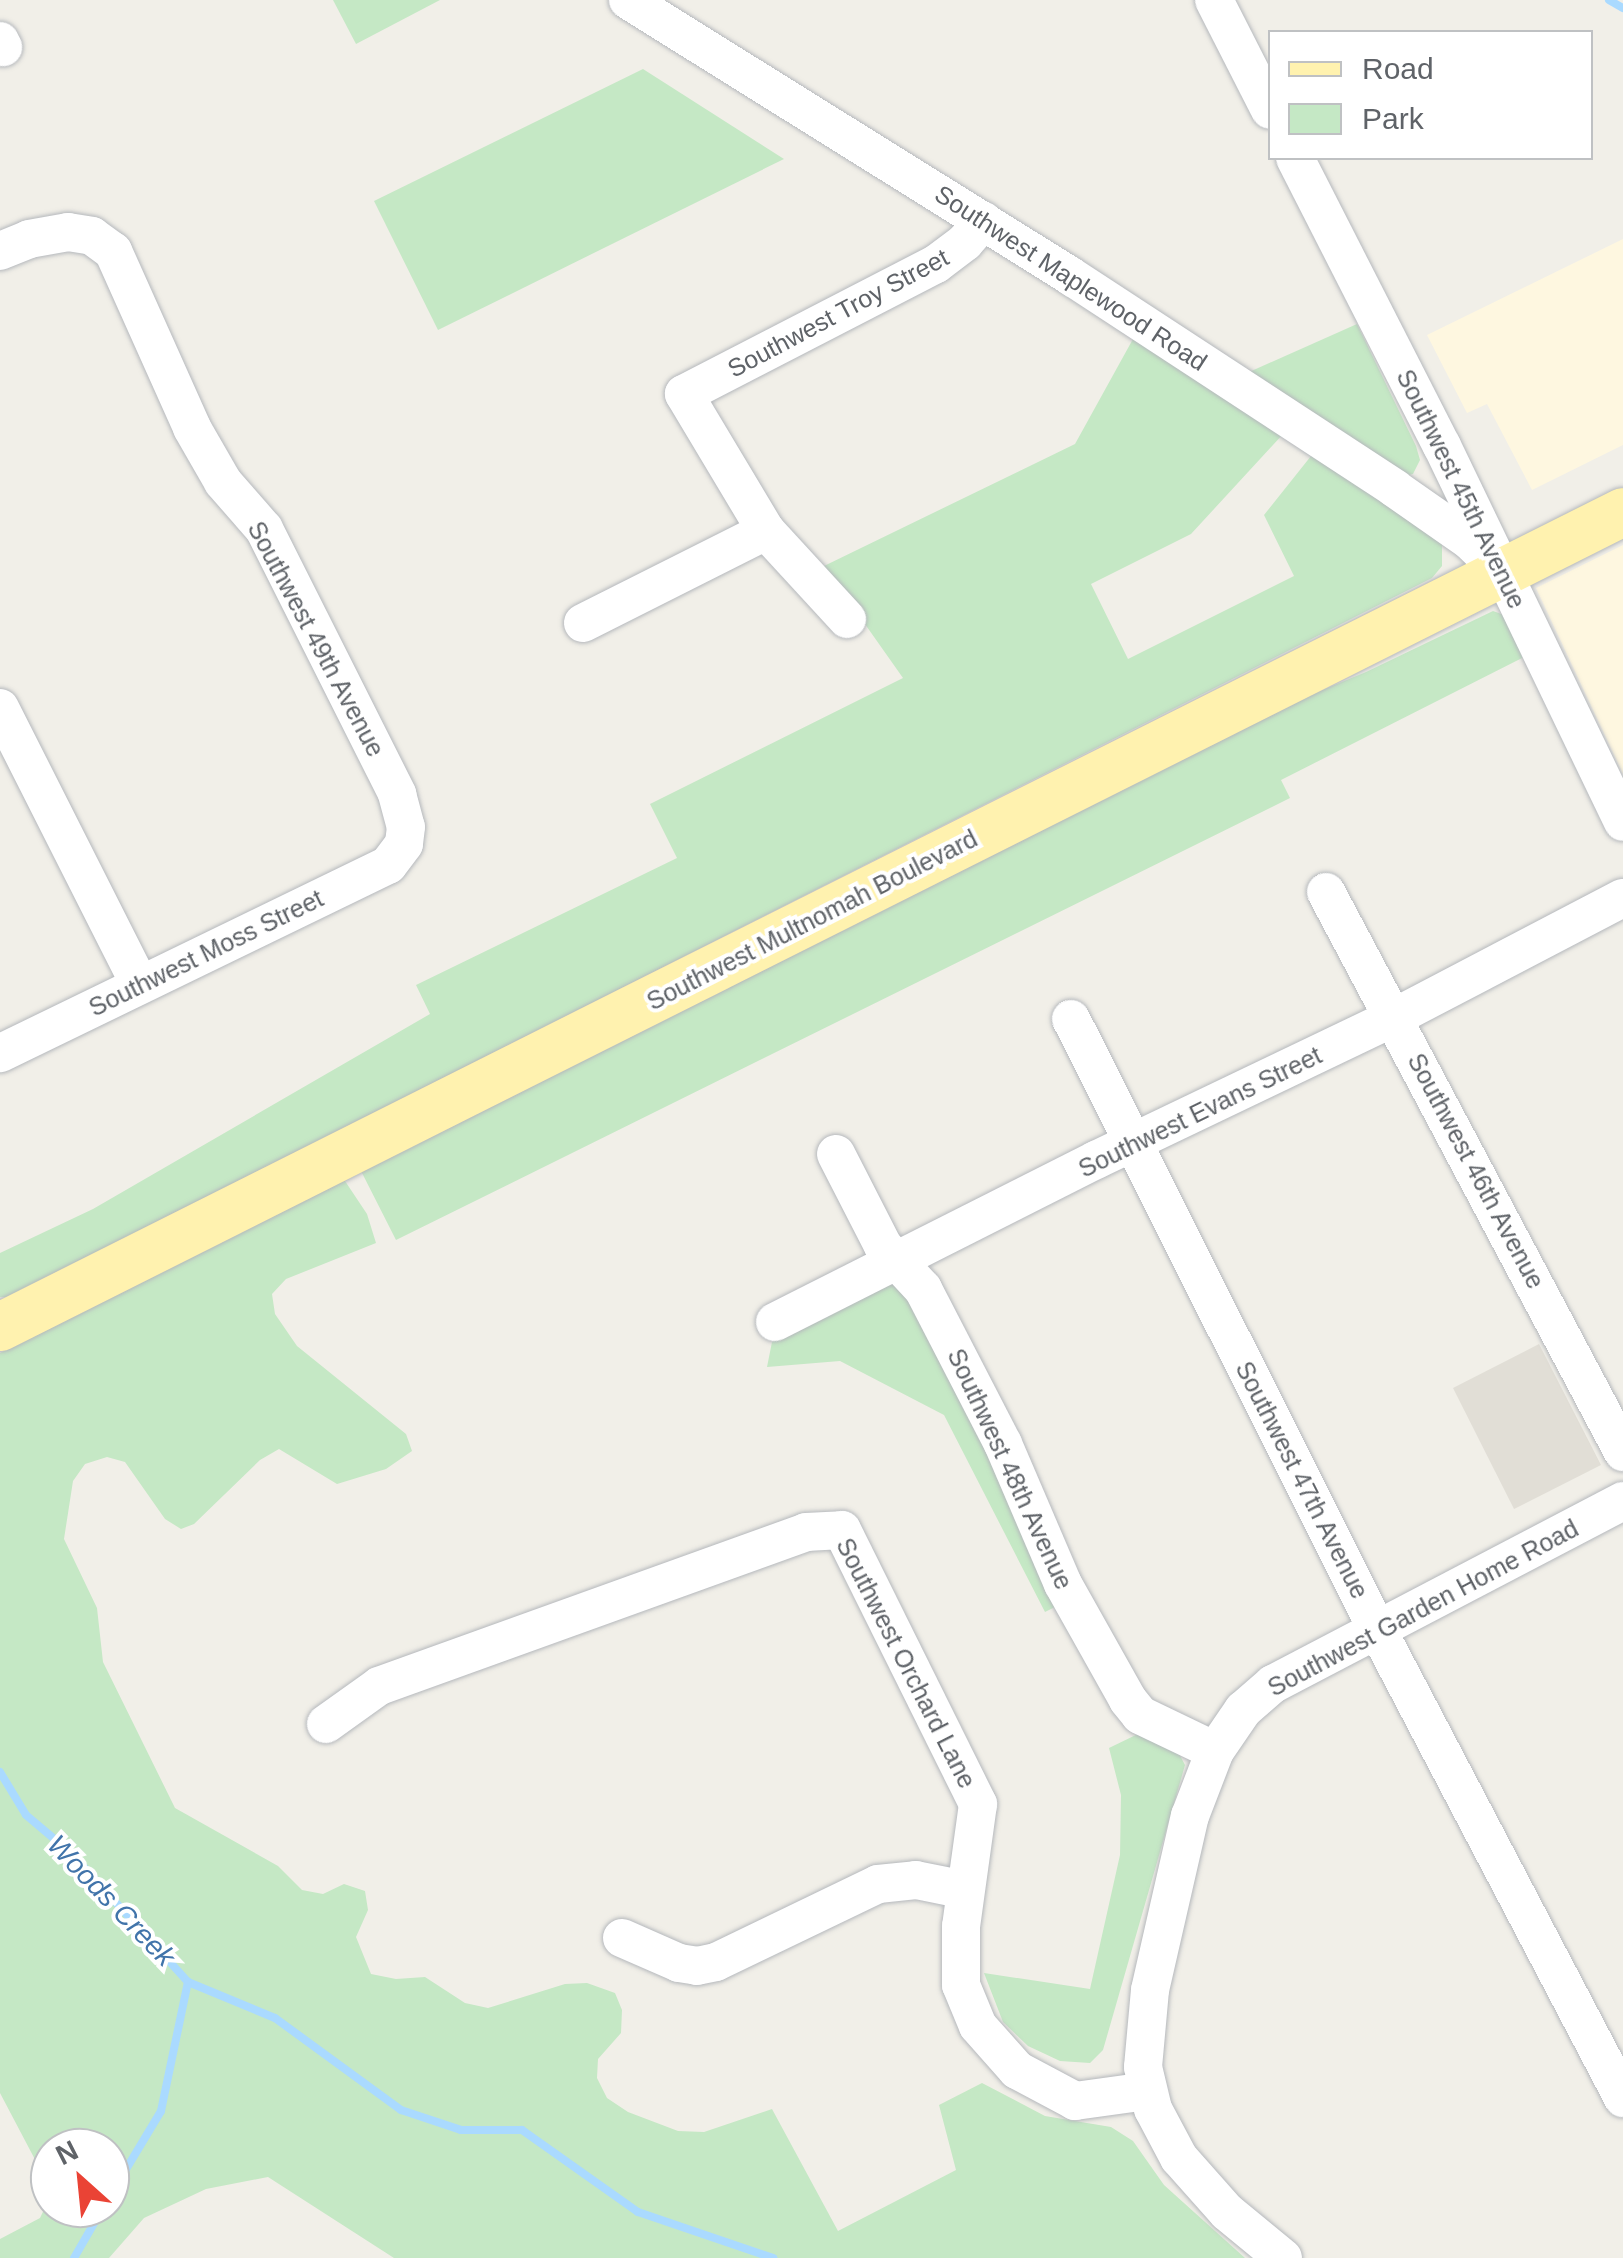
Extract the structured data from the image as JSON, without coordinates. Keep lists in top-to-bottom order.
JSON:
{
  "streets": {
    "main road": ["Southwest Multnomah Boulevard"],
    "street": [
      "Southwest Maplewood Road",
      "Southwest Troy Street",
      "Southwest 45th Avenue",
      "Southwest 49th Avenue",
      "Southwest Moss Street",
      "Southwest Evans Street",
      "Southwest 46th Avenue",
      "Southwest 48th Avenue",
      "Southwest 47th Avenue",
      "Southwest Garden Home Road",
      "Southwest Orchard Lane"
    ]
  },
  "crossings": [
    ["Southwest Maplewood Road", "Southwest Troy Street"],
    ["Southwest Maplewood Road", "Southwest 45th Avenue"],
    ["Southwest Maplewood Road", "Southwest Multnomah Boulevard"],
    ["Southwest 45th Avenue", "Southwest Multnomah Boulevard"],
    ["Southwest 49th Avenue", "Southwest Moss Street"],
    ["Southwest Evans Street", "Southwest 46th Avenue"],
    ["Southwest Evans Street", "Southwest 48th Avenue"],
    ["Southwest Evans Street", "Southwest 47th Avenue"],
    ["Southwest 48th Avenue", "Southwest Garden Home Road"],
    ["Southwest 47th Avenue", "Southwest Garden Home Road"],
    ["Southwest Garden Home Road", "Southwest Orchard Lane"]
  ],
  "water": ["Woods Creek"],
  "legend": ["Road", "Park"],
  "north": "top left"
}
